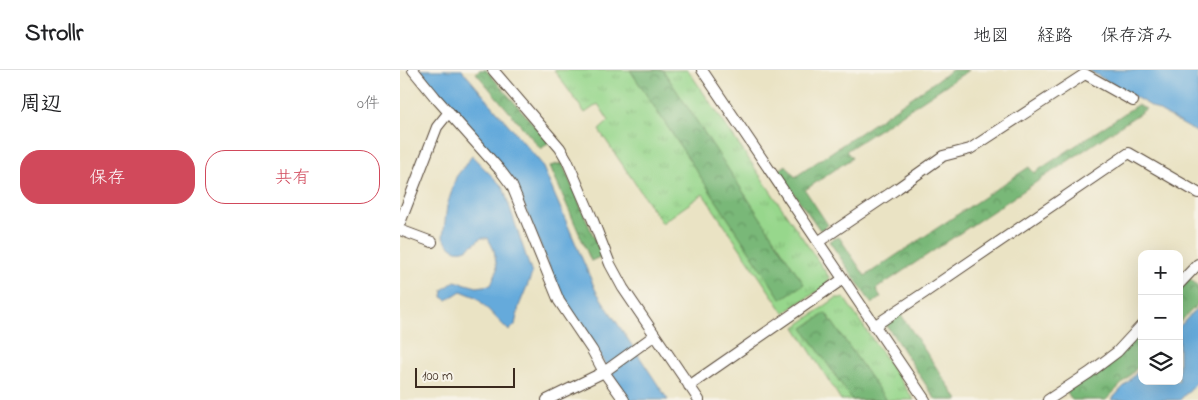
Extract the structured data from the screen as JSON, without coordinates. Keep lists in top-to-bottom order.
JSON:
{
  "scale_bar": "100 m",
  "page": {
    "header": "Strollr",
    "nav": ["地図", "経路", "保存済み"],
    "heading": ["周辺", "0件"],
    "buttons": ["保存", "共有"],
    "map_buttons": ["+", "−"],
    "scale": "100 m"
  }
}
